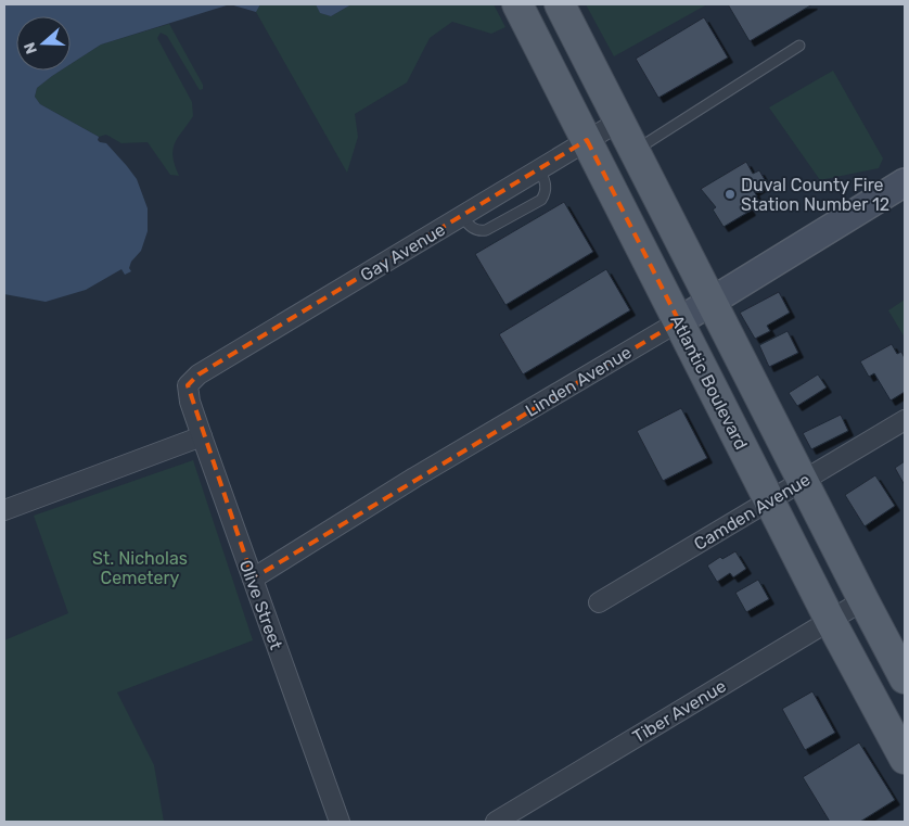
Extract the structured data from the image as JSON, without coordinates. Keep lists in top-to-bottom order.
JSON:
{
  "streets": {
    "main road": ["Atlantic Boulevard"],
    "street": [
      "Gay Avenue",
      "Linden Avenue",
      "Camden Avenue",
      "Olive Street",
      "Tiber Avenue"
    ]
  },
  "crossings": [
    ["Gay Avenue", "Atlantic Boulevard"],
    ["Gay Avenue", "Olive Street"],
    ["Linden Avenue", "Atlantic Boulevard"],
    ["Linden Avenue", "Olive Street"],
    ["Atlantic Boulevard", "Camden Avenue"],
    ["Atlantic Boulevard", "Tiber Avenue"]
  ],
  "parks": ["St. Nicholas Cemetery"],
  "places": ["Duval County Fire Station Number 12"],
  "north": "left"
}
